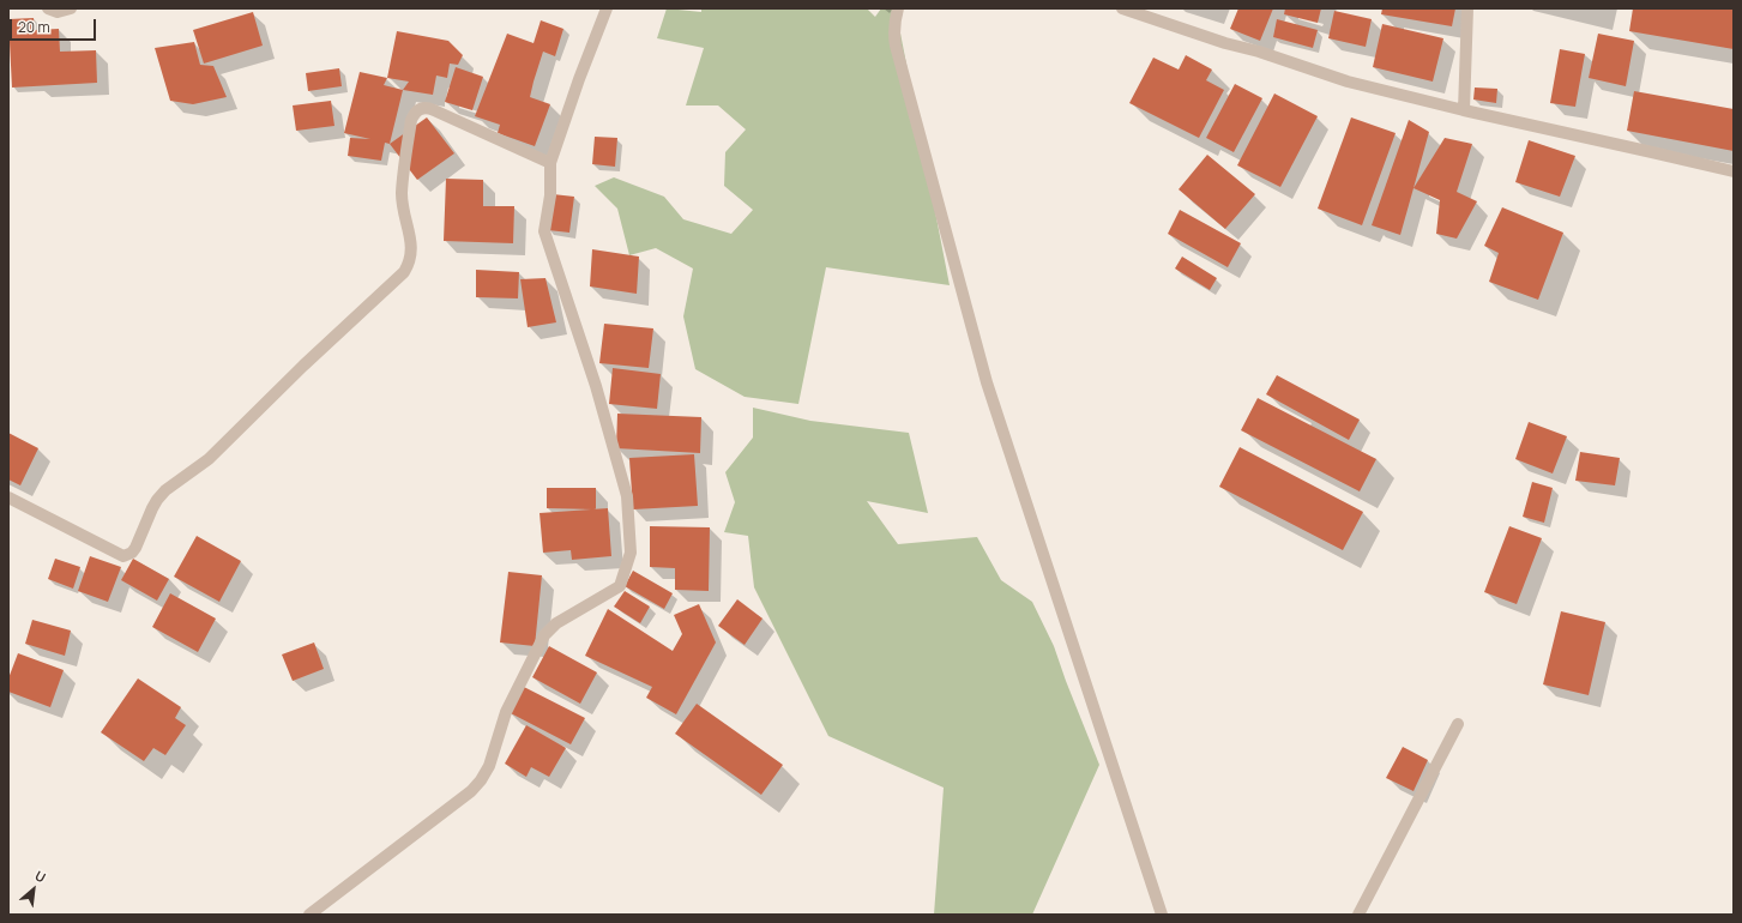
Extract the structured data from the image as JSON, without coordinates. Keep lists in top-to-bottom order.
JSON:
{
  "scale_bar": "20 m",
  "north": "top right"
}
